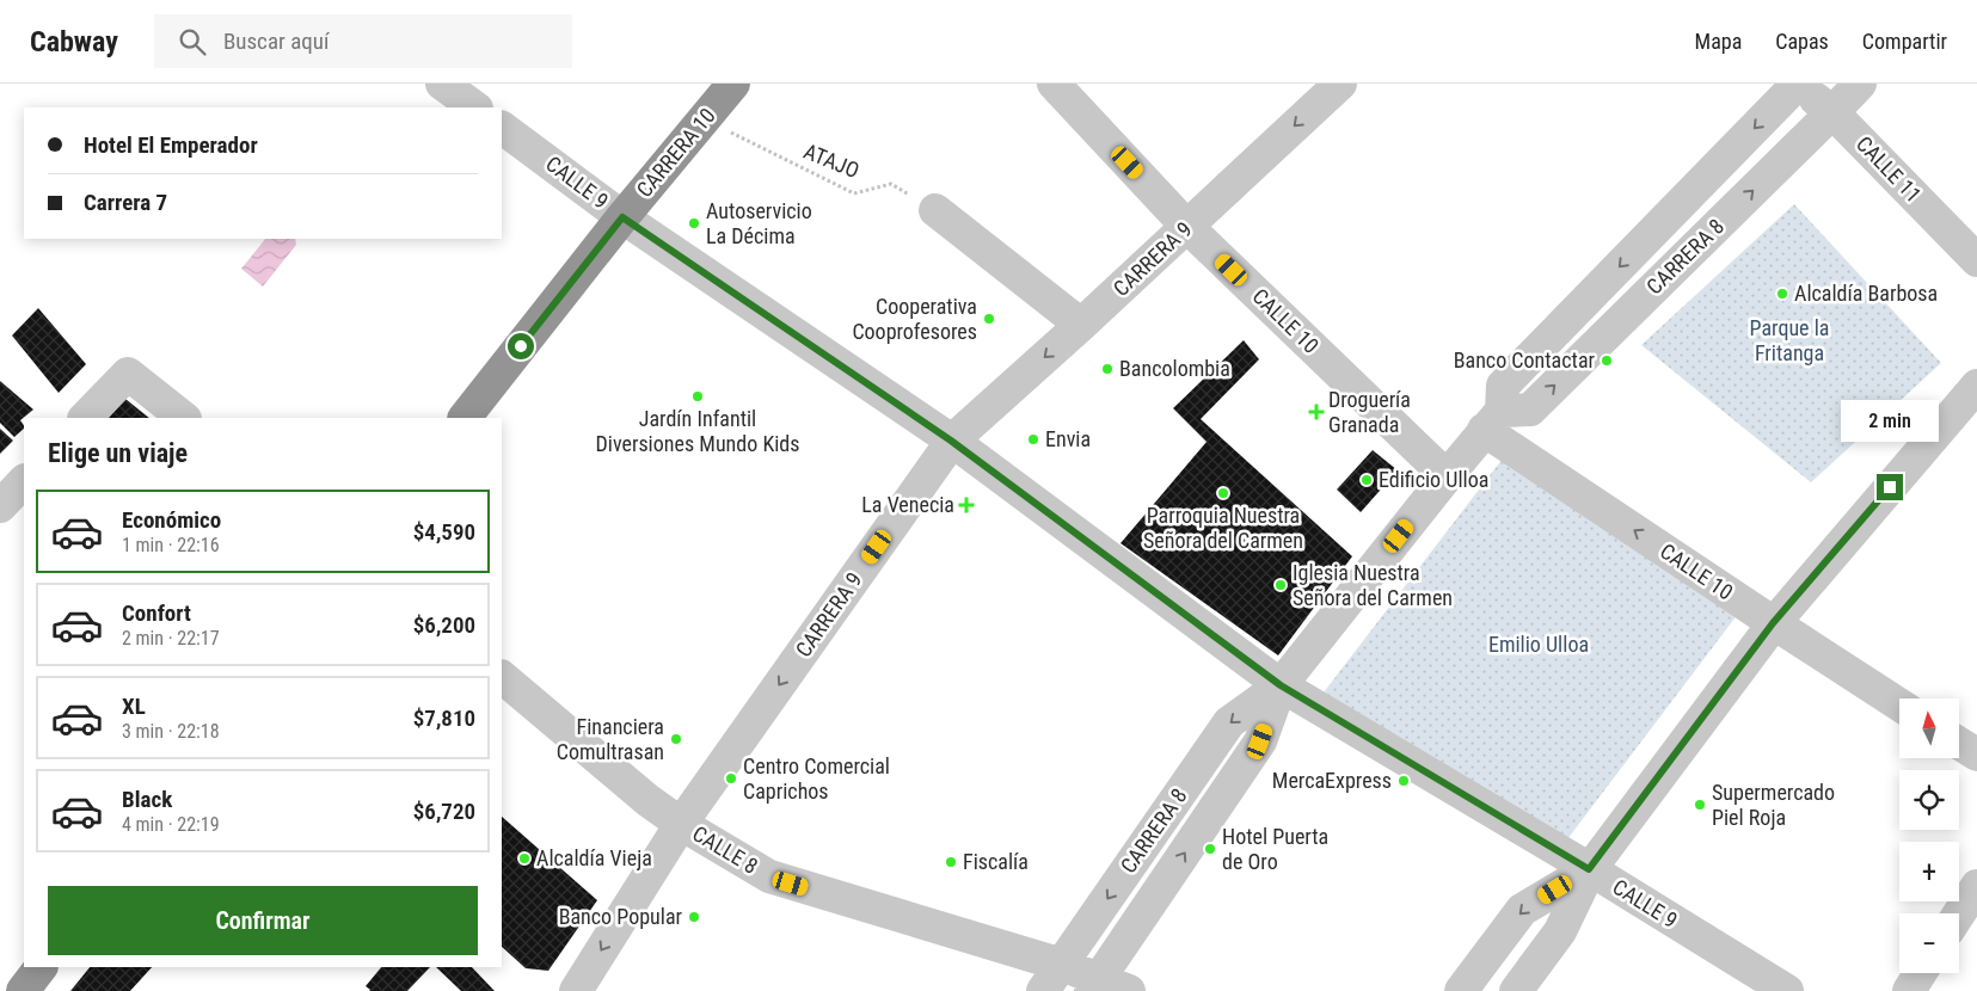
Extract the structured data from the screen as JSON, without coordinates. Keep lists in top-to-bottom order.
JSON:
{
  "streets": {
    "highway": ["CARRERA 10"],
    "street": [
      "CALLE 11",
      "CALLE 9",
      "CARRERA 8",
      "CARRERA 9",
      "CALLE 10",
      "CALLE 8"
    ],
    "path": ["ATAJO"]
  },
  "crossings": [
    ["CARRERA 10", "CALLE 9"],
    ["CALLE 11", "CARRERA 8"],
    ["CALLE 9", "CARRERA 8"],
    ["CALLE 9", "CARRERA 9"],
    ["CARRERA 8", "CALLE 10"],
    ["CARRERA 8", "CALLE 8"],
    ["CARRERA 9", "CALLE 10"],
    ["CARRERA 9", "CALLE 8"]
  ],
  "one_way": ["CARRERA 9"],
  "parks": ["Parque la Fritanga", "Emilio Ulloa"],
  "places": {
    "other": [
      "Autoservicio La Décima",
      "Alcaldía Barbosa",
      "Cooperativa Cooprofesores",
      "Banco Contactar",
      "Bancolombia",
      "Jardín Infantil Diversiones Mundo Kids",
      "Envia",
      "Edificio Ulloa",
      "Parroquia Nuestra Señora del Carmen",
      "Iglesia Nuestra Señora del Carmen",
      "Financiera Comultrasan",
      "Centro Comercial Caprichos",
      "MercaExpress",
      "Supermercado Piel Roja",
      "Hotel Puerta de Oro",
      "Alcaldía Vieja",
      "Fiscalía",
      "Banco Popular"
    ],
    "health": ["Droguería Granada", "La Venecia"]
  },
  "north": "top",
  "page": {
    "header": "Cabway",
    "search": "Buscar aquí",
    "nav": ["Mapa", "Capas", "Compartir"],
    "banner": ["Hotel El Emperador", "Carrera 7"],
    "bubble": "2 min",
    "heading": "Elige un viaje",
    "list": [
      {
        "name": "Económico",
        "note": "1 min · 22:16",
        "value": "$4,590"
      },
      {
        "name": "Confort",
        "note": "2 min · 22:17",
        "value": "$6,200"
      },
      {
        "name": "XL",
        "note": "3 min · 22:18",
        "value": "$7,810"
      },
      {
        "name": "Black",
        "note": "4 min · 22:19",
        "value": "$6,720"
      }
    ],
    "map_buttons": ["+", "−"],
    "buttons": "Confirmar"
  }
}
